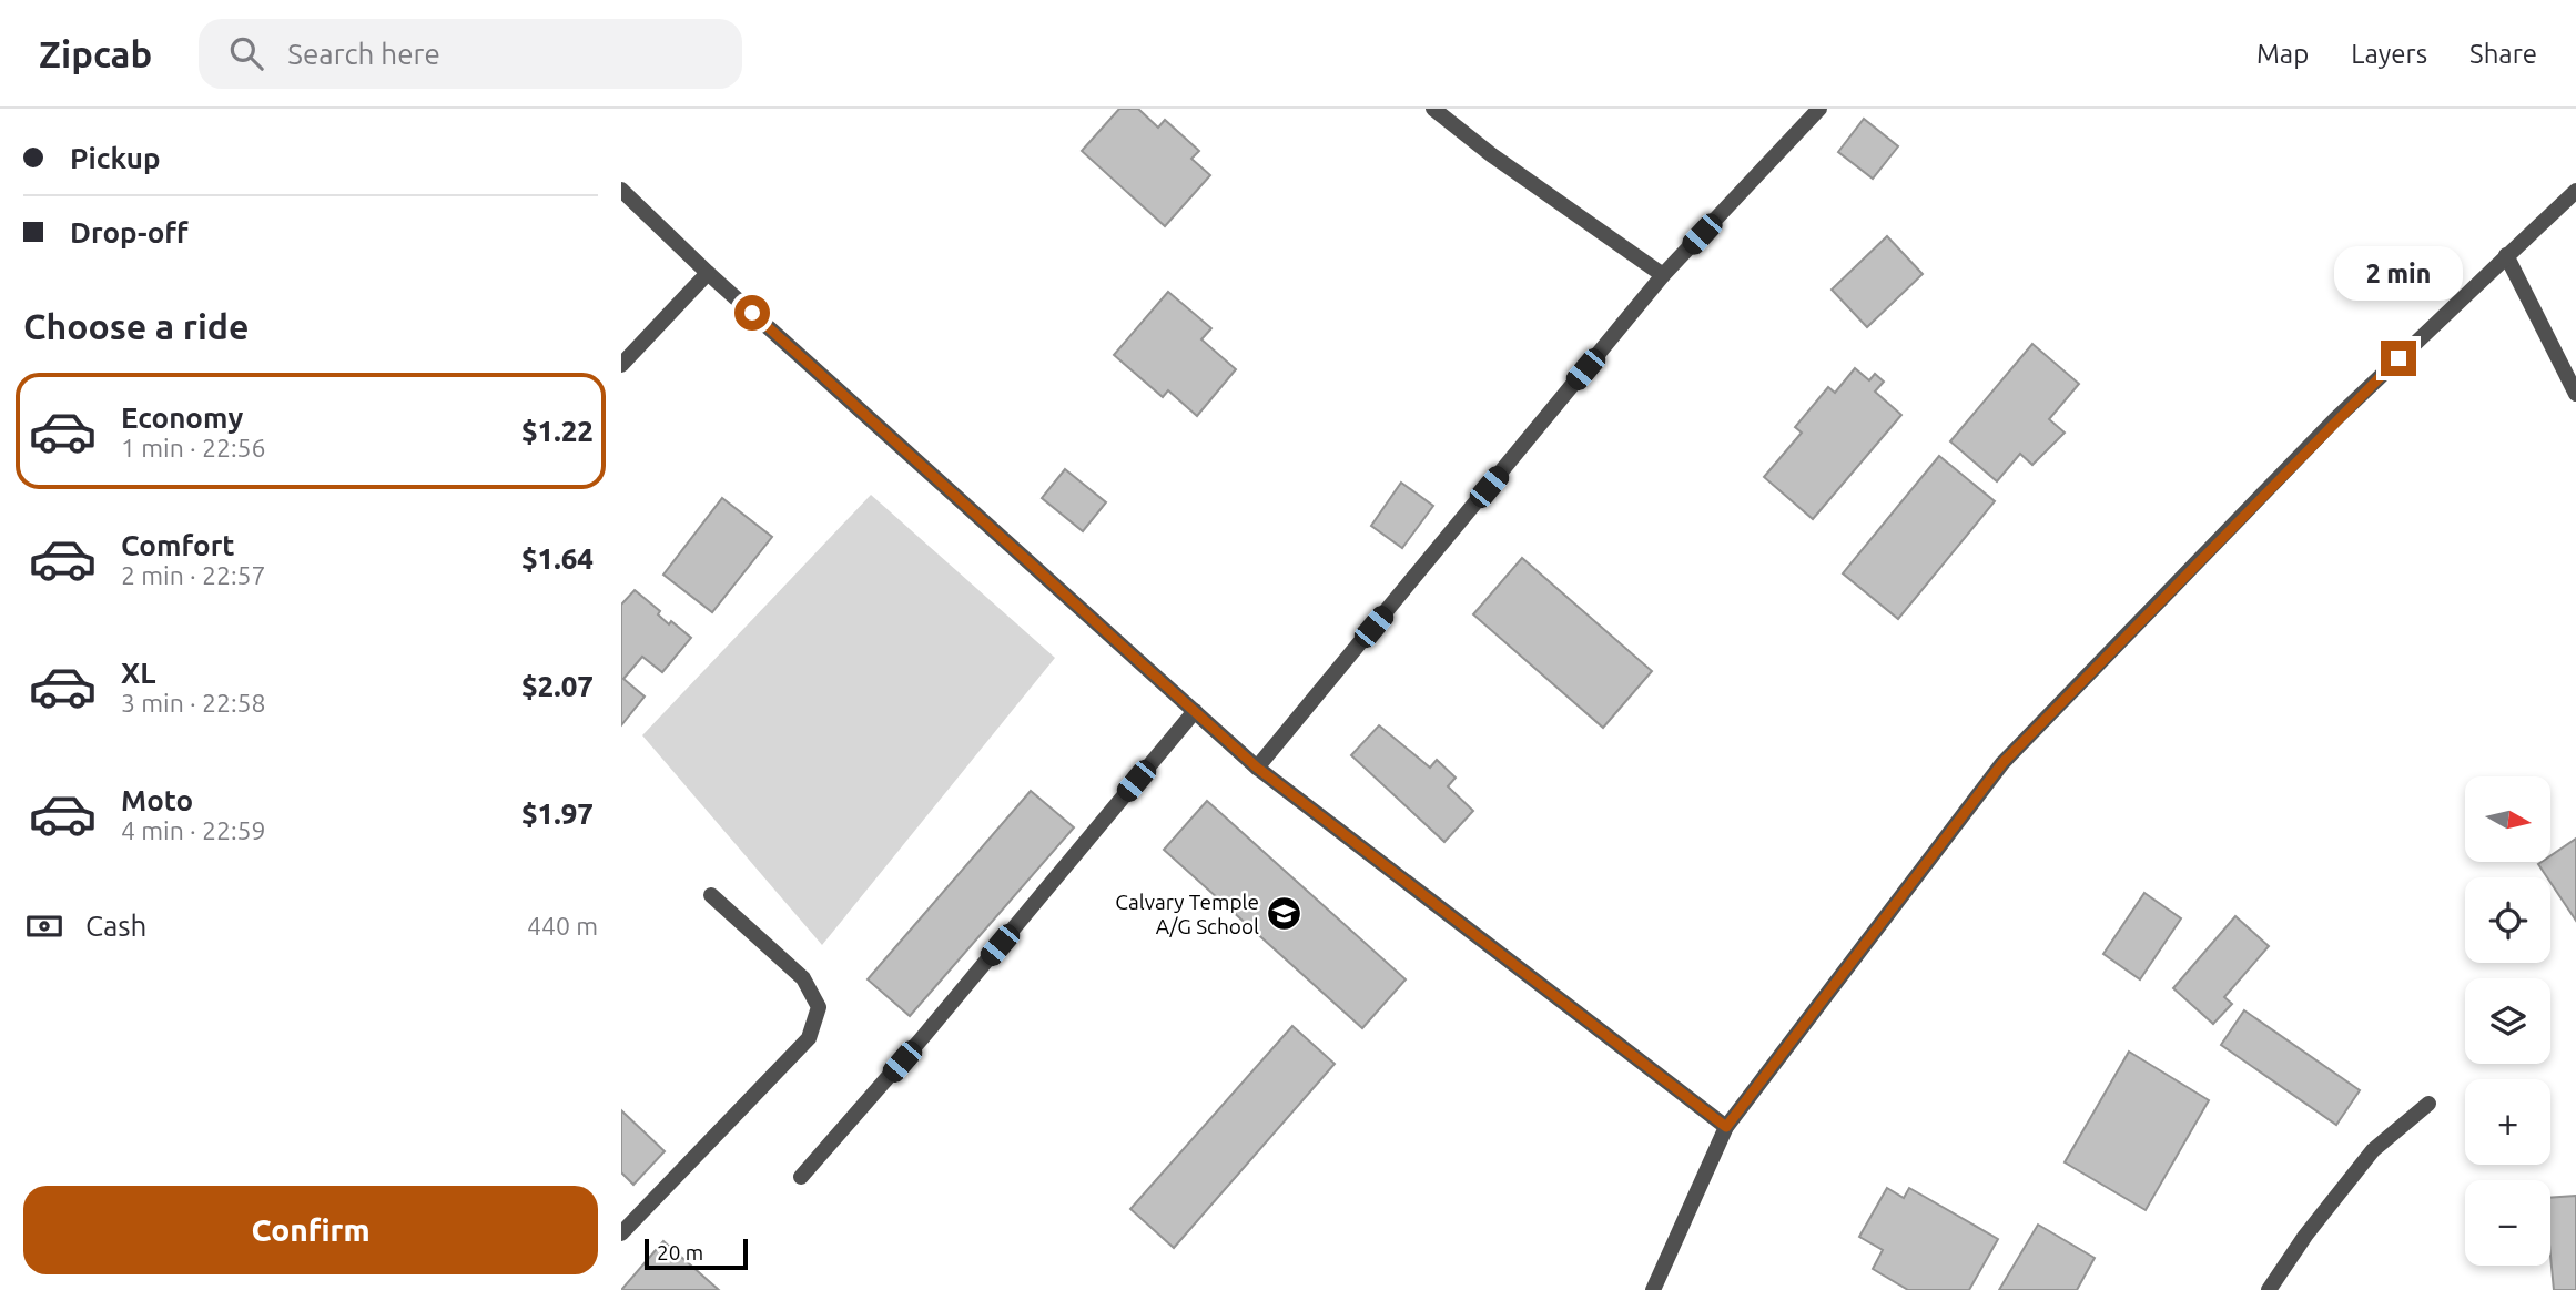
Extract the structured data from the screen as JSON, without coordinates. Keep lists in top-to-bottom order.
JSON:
{
  "places": {
    "school or university": ["Calvary Temple A/G School"]
  },
  "scale_bar": "20 m",
  "north": "right",
  "page": {
    "header": "Zipcab",
    "search": "Search here",
    "nav": ["Map", "Layers", "Share"],
    "banner": ["Pickup", "Drop-off"],
    "bubble": "2 min",
    "heading": "Choose a ride",
    "list": [
      {
        "name": "Economy",
        "note": "1 min · 22:56",
        "value": "$1.22"
      },
      {
        "name": "Comfort",
        "note": "2 min · 22:57",
        "value": "$1.64"
      },
      {
        "name": "XL",
        "note": "3 min · 22:58",
        "value": "$2.07"
      },
      {
        "name": "Moto",
        "note": "4 min · 22:59",
        "value": "$1.97"
      }
    ],
    "map_buttons": ["+", "−"],
    "pay": ["Cash", "440 m"],
    "buttons": "Confirm",
    "scale": "20 m"
  }
}
